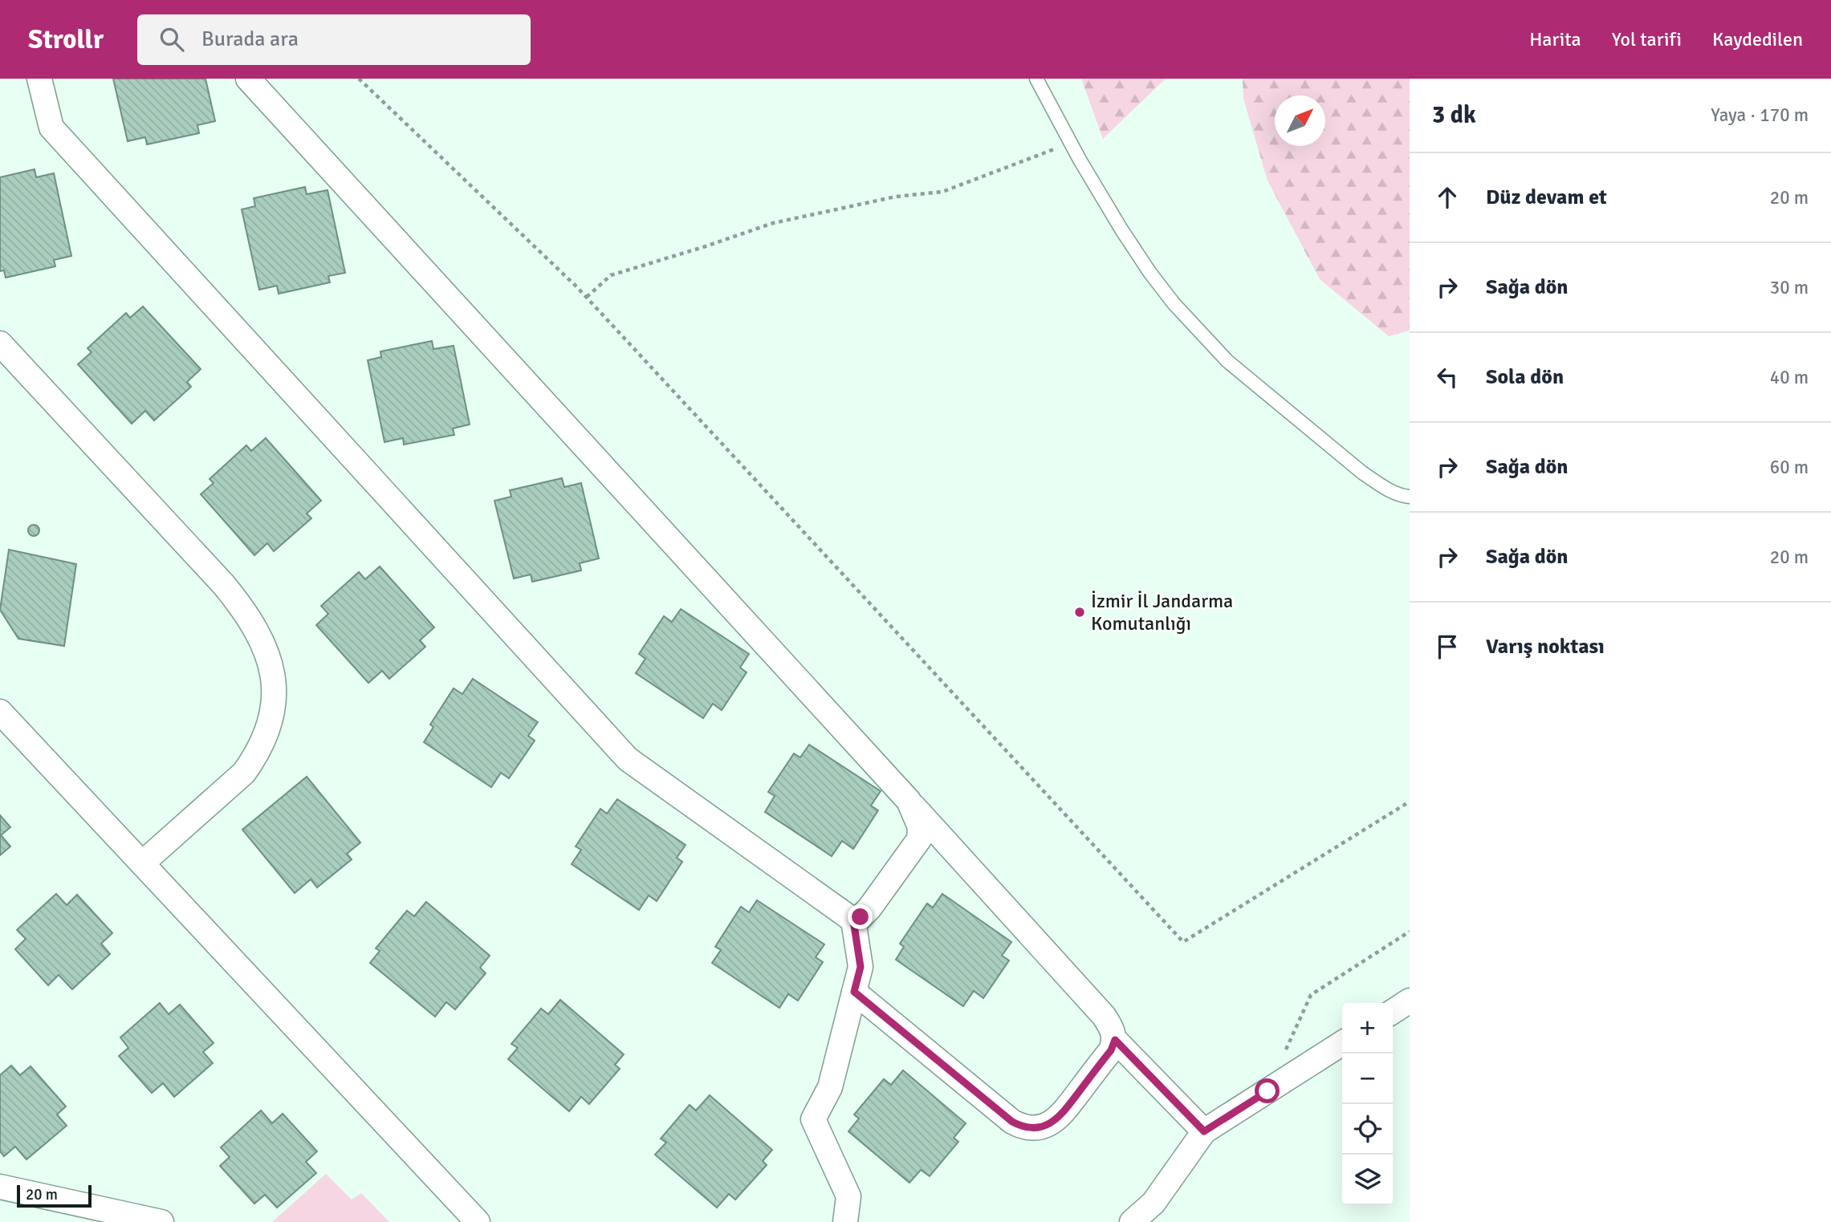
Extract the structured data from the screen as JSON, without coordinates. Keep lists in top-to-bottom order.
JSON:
{
  "places": ["İzmir İl Jandarma Komutanlığı"],
  "scale_bar": "20 m",
  "north": "top right",
  "page": {
    "header": "Strollr",
    "search": "Burada ara",
    "nav": ["Harita", "Yol tarifi", "Kaydedilen"],
    "heading": ["3 dk", "Yaya · 170 m"],
    "list": [
      ["Düz devam et", "20 m"],
      ["Sağa dön", "30 m"],
      ["Sola dön", "40 m"],
      ["Sağa dön", "60 m"],
      ["Sağa dön", "20 m"],
      "Varış noktası"
    ],
    "map_buttons": ["+", "−"],
    "scale": "20 m"
  }
}
